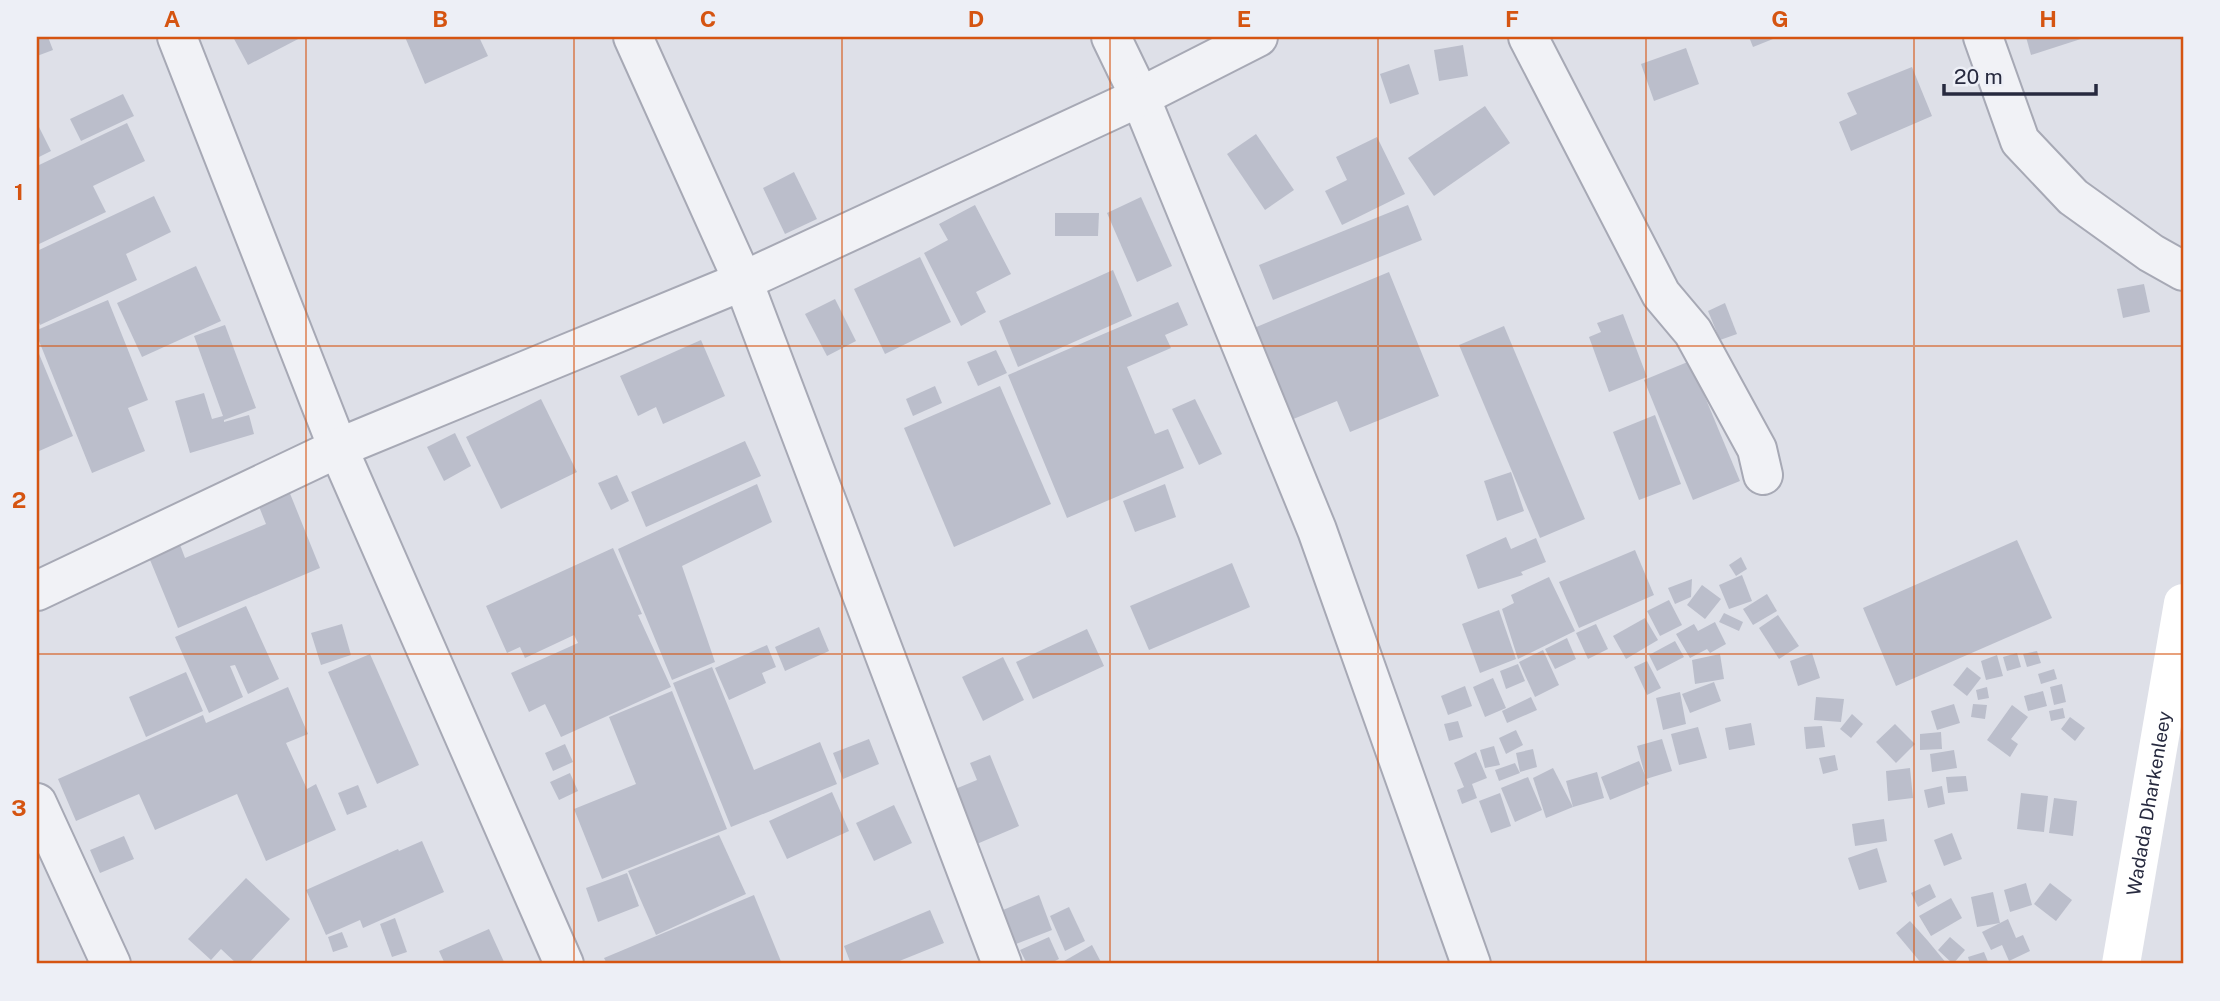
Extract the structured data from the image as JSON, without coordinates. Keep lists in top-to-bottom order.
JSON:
{
  "streets": {
    "main road": ["Wadada Dharkenleey"]
  },
  "scale_bar": "20 m",
  "grid": {
    "columns": [
      "A",
      "B",
      "C",
      "D",
      "E",
      "F",
      "G",
      "H"
    ],
    "rows": ["1", "2", "3"]
  }
}
